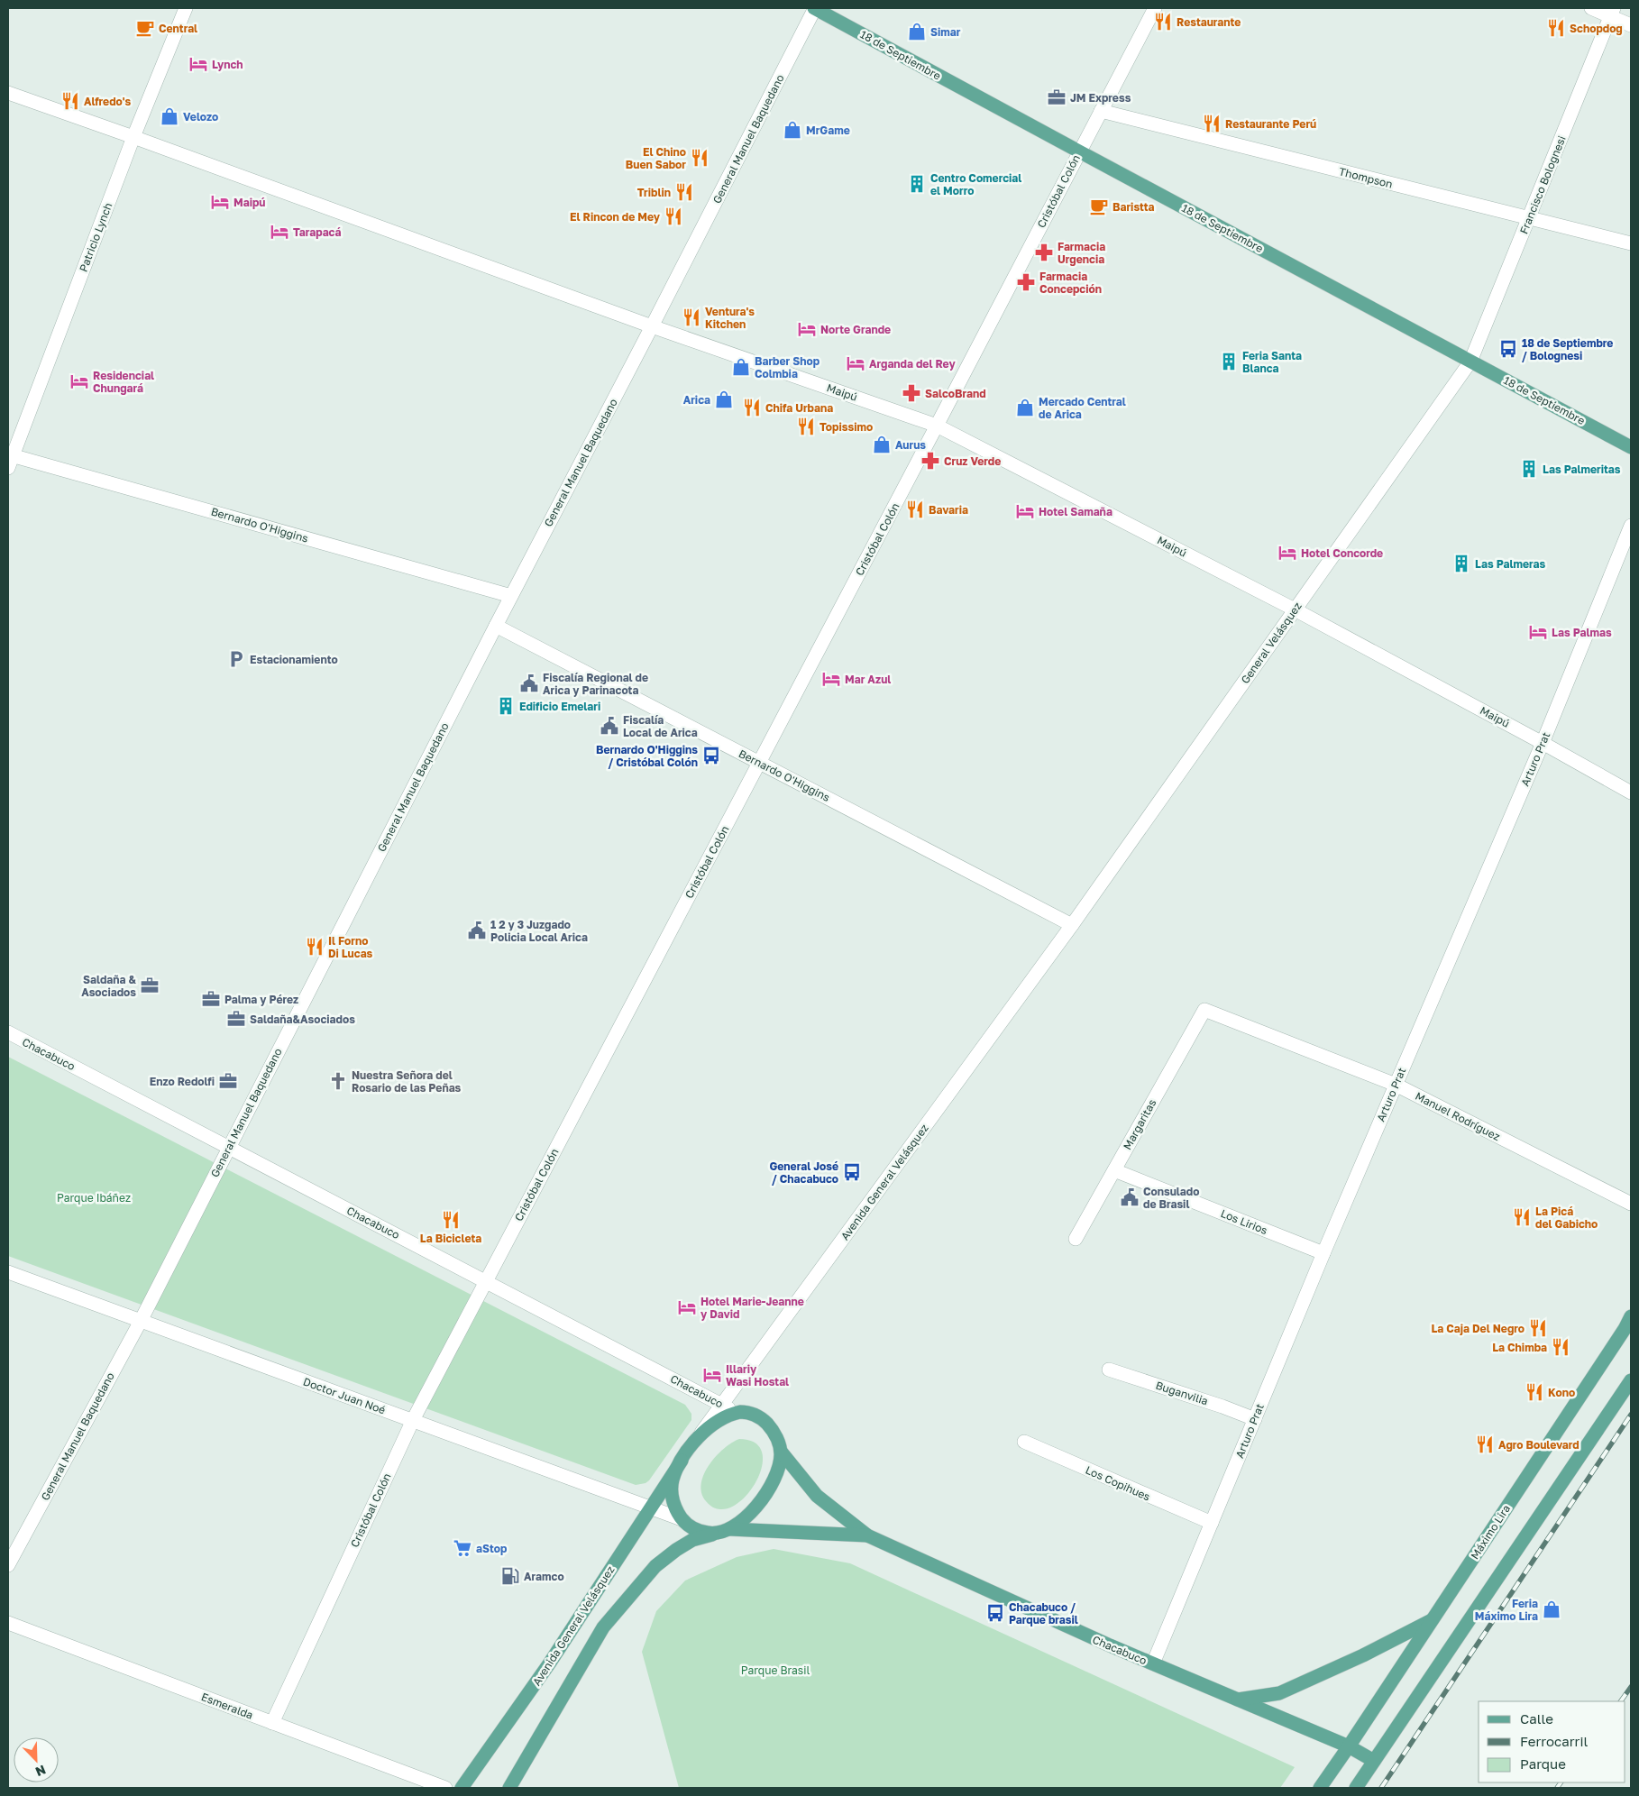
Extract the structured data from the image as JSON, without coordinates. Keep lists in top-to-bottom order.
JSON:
{
  "streets": {
    "main road": [
      "18 de Septiembre",
      "Chacabuco",
      "Avenida General Velásquez",
      "Máximo Lira"
    ],
    "street": [
      "General Manuel Baquedano",
      "Thompson",
      "Francisco Bolognesi",
      "Cristóbal Colón",
      "Patricio Lynch",
      "Maipú",
      "Bernardo O'Higgins",
      "General Velásquez",
      "Arturo Prat",
      "Manuel Rodríguez",
      "Margaritas",
      "Los Lirios",
      "Buganvilia",
      "Doctor Juan Noé",
      "Los Copihues",
      "Esmeralda"
    ]
  },
  "crossings": [
    ["18 de Septiembre", "General Manuel Baquedano"],
    ["18 de Septiembre", "Francisco Bolognesi"],
    ["18 de Septiembre", "Cristóbal Colón"],
    ["18 de Septiembre", "General Velásquez"],
    ["General Manuel Baquedano", "Maipú"],
    ["General Manuel Baquedano", "Bernardo O'Higgins"],
    ["General Manuel Baquedano", "Chacabuco"],
    ["General Manuel Baquedano", "Doctor Juan Noé"],
    ["Thompson", "Francisco Bolognesi"],
    ["Thompson", "Cristóbal Colón"],
    ["Francisco Bolognesi", "General Velásquez"],
    ["Cristóbal Colón", "Maipú"],
    ["Cristóbal Colón", "Bernardo O'Higgins"],
    ["Cristóbal Colón", "Chacabuco"],
    ["Cristóbal Colón", "Doctor Juan Noé"],
    ["Cristóbal Colón", "Esmeralda"],
    ["Patricio Lynch", "Maipú"],
    ["Patricio Lynch", "Bernardo O'Higgins"],
    ["Maipú", "General Velásquez"],
    ["Maipú", "Arturo Prat"],
    ["Bernardo O'Higgins", "General Velásquez"],
    ["Bernardo O'Higgins", "Avenida General Velásquez"],
    ["General Velásquez", "Avenida General Velásquez"],
    ["Arturo Prat", "Chacabuco"],
    ["Arturo Prat", "Manuel Rodríguez"],
    ["Arturo Prat", "Los Lirios"],
    ["Arturo Prat", "Buganvilia"],
    ["Arturo Prat", "Los Copihues"],
    ["Chacabuco", "Avenida General Velásquez"],
    ["Chacabuco", "Doctor Juan Noé"],
    ["Chacabuco", "Máximo Lira"],
    ["Manuel Rodríguez", "Margaritas"],
    ["Margaritas", "Los Lirios"],
    ["Avenida General Velásquez", "Doctor Juan Noé"]
  ],
  "parks": ["Parque Ibáñez", "Parque Brasil"],
  "places": {
    "restaurant": [
      "Restaurante",
      "Schopdog",
      "Alfredo's",
      "Restaurante Perú",
      "El Chino Buen Sabor",
      "Triblin",
      "El Rincon de Mey",
      "Ventura's Kitchen",
      "Chifa Urbana",
      "Topissimo",
      "Bavaria",
      "Il Forno Di Lucas",
      "La Picá del Gabicho",
      "La Bicicleta",
      "La Caja Del Negro",
      "La Chimba",
      "Kono",
      "Agro Boulevard"
    ],
    "cafe": ["Central", "Baristta"],
    "shop": [
      "Simar",
      "Velozo",
      "MrGame",
      "Barber Shop Colmbia",
      "Arica",
      "Mercado Central de Arica",
      "Aurus",
      "Feria Máximo Lira"
    ],
    "hotel": [
      "Lynch",
      "Maipú",
      "Tarapacá",
      "Norte Grande",
      "Arganda del Rey",
      "Residencial Chungará",
      "Hotel Samaña",
      "Hotel Concorde",
      "Las Palmas",
      "Mar Azul",
      "Hotel Marie-Jeanne y David",
      "Illariy Wasi Hostal"
    ],
    "office": [
      "JM Express",
      "Saldaña & Asociados",
      "Palma y Pérez",
      "Saldaña&Asociados",
      "Enzo Redolfi"
    ],
    "building": [
      "Centro Comercial el Morro",
      "Feria Santa Blanca",
      "Las Palmeritas",
      "Las Palmeras",
      "Edificio Emelari"
    ],
    "pharmacy": [
      "Farmacia Urgencia",
      "Farmacia Concepción",
      "SalcoBrand",
      "Cruz Verde"
    ],
    "bus stop": [
      "18 de Septiembre / Bolognesi",
      "Bernardo O'Higgins / Cristóbal Colón",
      "General José / Chacabuco",
      "Chacabuco / Parque brasil"
    ],
    "parking": ["Estacionamiento"],
    "public building": [
      "Fiscalía Regional de Arica y Parinacota",
      "Fiscalía Local de Arica",
      "1 2 y 3 Juzgado Policia Local Arica",
      "Consulado de Brasil"
    ],
    "church": ["Nuestra Señora del Rosario de las Peñas"],
    "supermarket": ["aStop"],
    "fuel station": ["Aramco"]
  },
  "legend": ["Calle", "Ferrocarril", "Parque"],
  "north": "bottom right"
}
